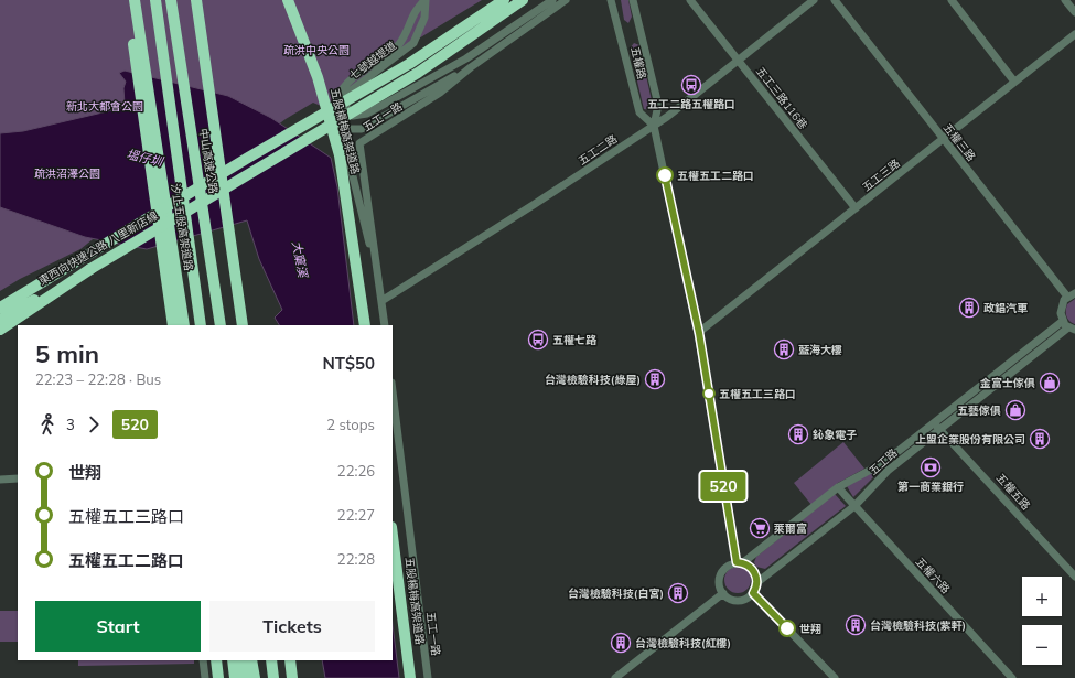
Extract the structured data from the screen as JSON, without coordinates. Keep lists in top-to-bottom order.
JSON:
{
  "streets": {
    "highway": [
      "五股楊梅高架道路",
      "中山高速公路",
      "汐止五股高架道路",
      "東西向快速公路 八里新店線"
    ],
    "street": [
      "七號越堤道",
      "五權路",
      "五工三路116巷",
      "五工一路",
      "五權三路",
      "五工二路",
      "五工三路",
      "五工路",
      "五權五路",
      "五權六路"
    ]
  },
  "crossings": [
    ["七號越堤道", "五工一路"],
    ["五權路", "五工二路"],
    ["五權路", "五工三路"],
    ["五權路", "五工路"],
    ["五工三路116巷", "五工二路"],
    ["五工三路116巷", "五工三路"],
    ["五工一路", "五工二路"],
    ["五權三路", "五工三路"],
    ["五工路", "五權五路"],
    ["五工路", "五權六路"]
  ],
  "water": ["塭仔圳", "大窠溪"],
  "parks": ["疏洪中央公園", "新北大都會公園", "疏洪沼澤公園"],
  "places": {
    "bus stop": ["五工二路五權路口", "五權七路"],
    "other": ["五權五工二路口", "五權五工三路口", "世翔"],
    "building": [
      "政錩汽車",
      "藍海大樓",
      "台灣檢驗科技(綠屋)",
      "鈊象電子",
      "上盟企業股份有限公司",
      "台灣檢驗科技(白宮)",
      "台灣檢驗科技(紫軒)",
      "台灣檢驗科技(紅樓)"
    ],
    "shop": ["金富士傢俱", "五藝傢俱"],
    "bank": ["第一商業銀行"],
    "supermarket": ["萊爾富"]
  },
  "lines": ["bus line 520"],
  "page": {
    "on_map": "520",
    "heading": ["5 min", "22:23 – 22:28 · Bus", "NT$50"],
    "legs": ["3", "520", "2 stops"],
    "list": [
      {
        "name": "世翔",
        "value": "22:26"
      },
      {
        "name": "五權五工三路口",
        "value": "22:27"
      },
      {
        "name": "五權五工二路口",
        "value": "22:28"
      }
    ],
    "map_buttons": ["+", "−"],
    "buttons": ["Start", "Tickets"]
  }
}
